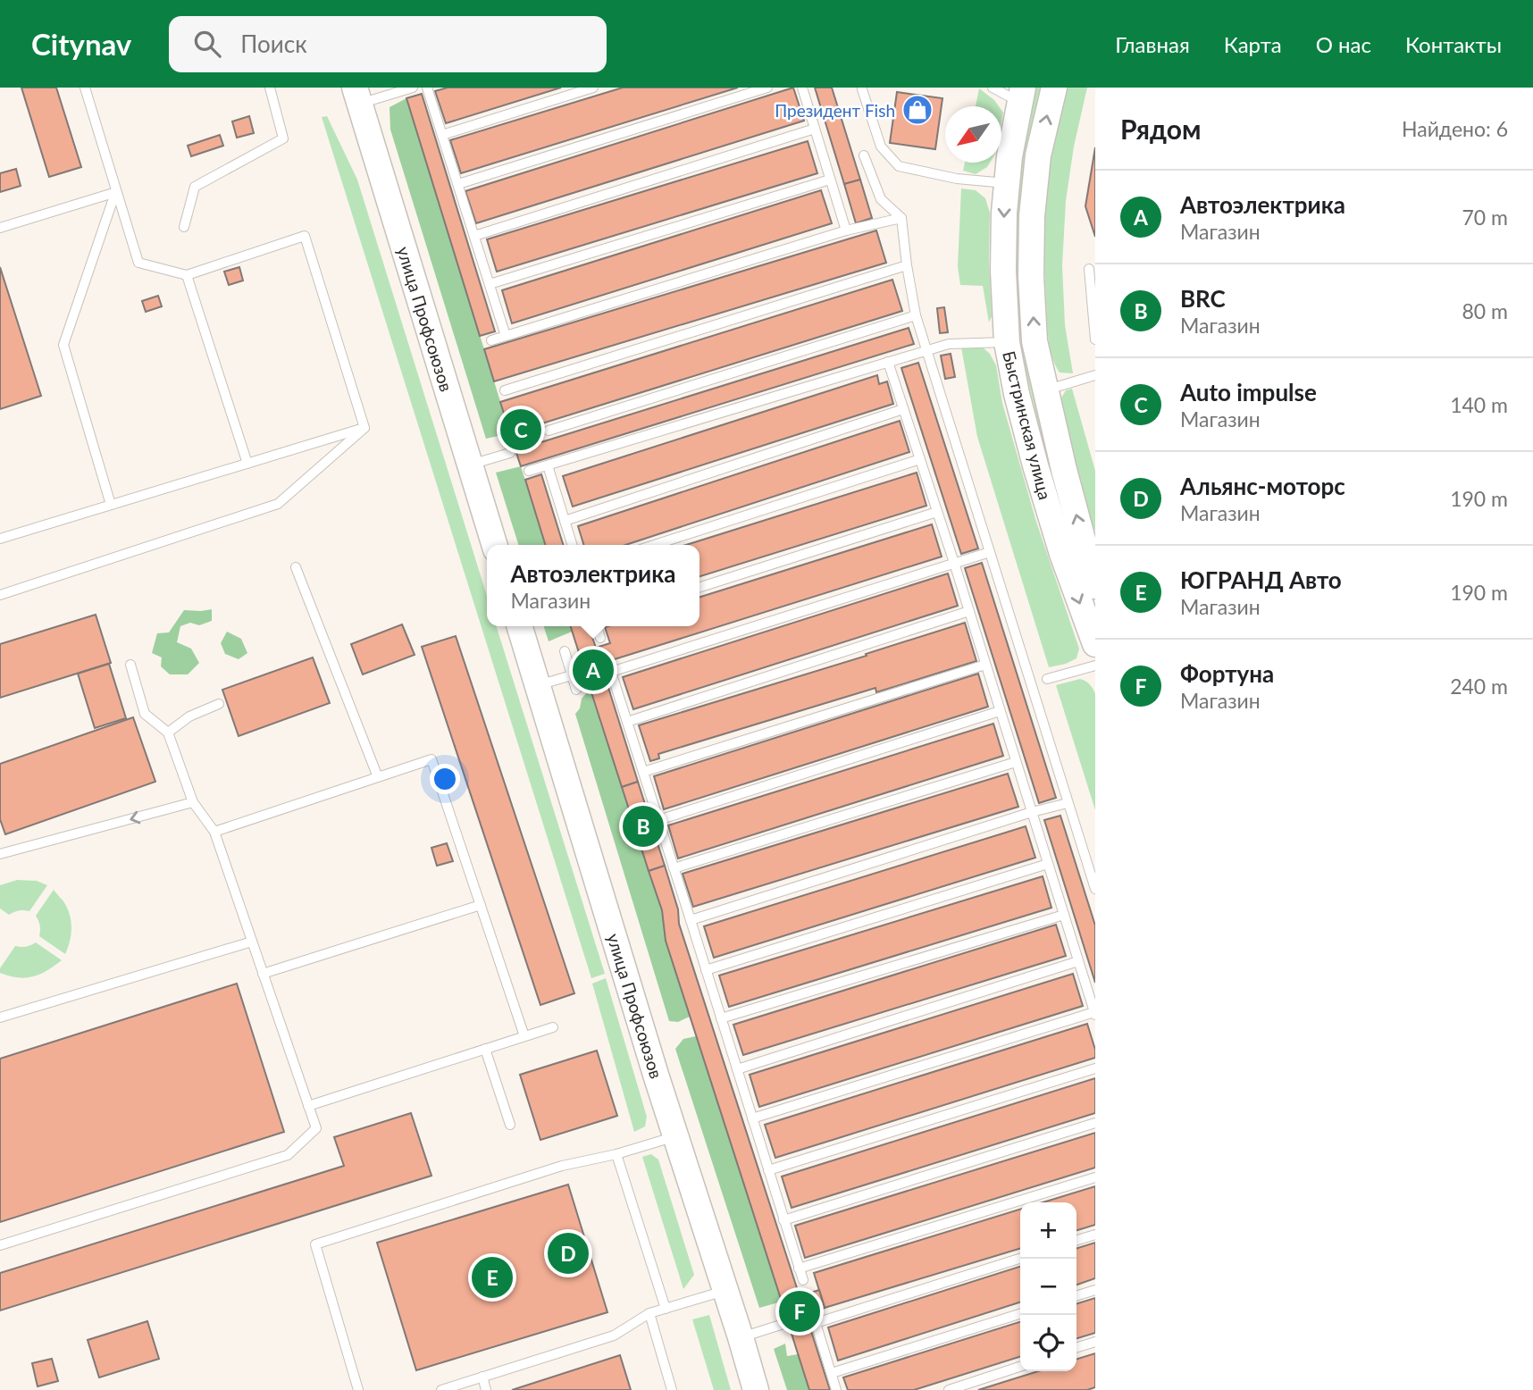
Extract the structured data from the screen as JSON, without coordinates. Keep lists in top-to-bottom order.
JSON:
{
  "streets": {
    "main road": ["улица Профсоюзов", "Быстринская улица"]
  },
  "places": {
    "shop": ["Президент Fish"]
  },
  "north": "bottom left",
  "page": {
    "header": "Citynav",
    "search": "Поиск",
    "nav": [
      "Главная",
      "Карта",
      "О нас",
      "Контакты"
    ],
    "heading": ["Рядом", "Найдено: 6"],
    "list": [
      {
        "mark": "A",
        "name": "Автоэлектрика",
        "note": "Магазин",
        "value": "70 m"
      },
      {
        "mark": "B",
        "name": "BRC",
        "note": "Магазин",
        "value": "80 m"
      },
      {
        "mark": "C",
        "name": "Auto impulse",
        "note": "Магазин",
        "value": "140 m"
      },
      {
        "mark": "D",
        "name": "Альянс-моторс",
        "note": "Магазин",
        "value": "190 m"
      },
      {
        "mark": "E",
        "name": "ЮГРАНД Авто",
        "note": "Магазин",
        "value": "190 m"
      },
      {
        "mark": "F",
        "name": "Фортуна",
        "note": "Магазин",
        "value": "240 m"
      }
    ],
    "pins": [
      "C",
      "A",
      "B",
      "D",
      "E",
      "F"
    ],
    "popup": ["Автоэлектрика", "Магазин"],
    "map_buttons": ["+", "−"]
  }
}
